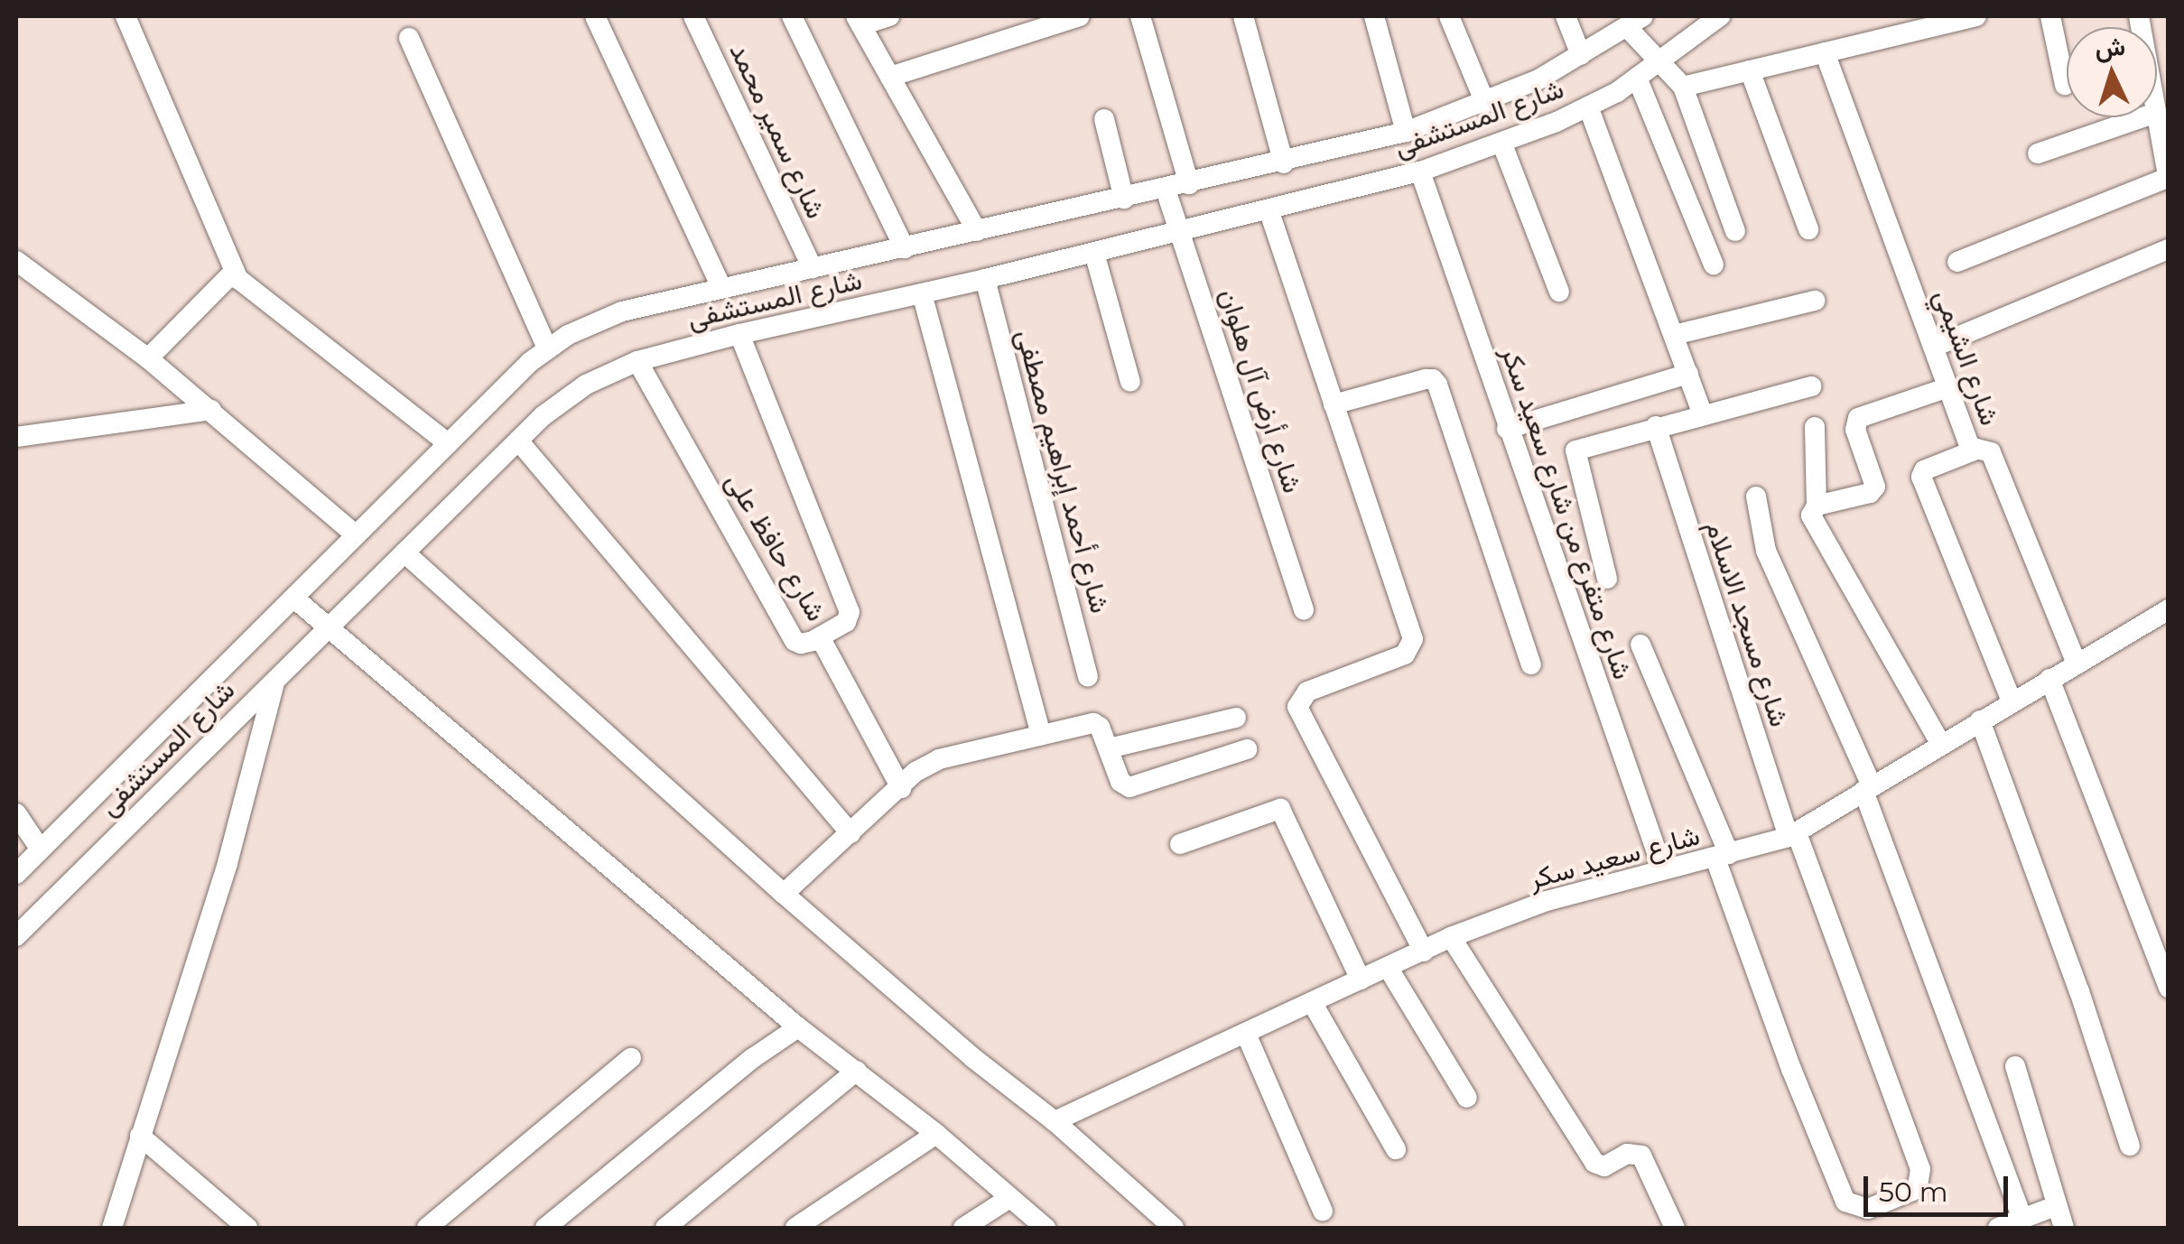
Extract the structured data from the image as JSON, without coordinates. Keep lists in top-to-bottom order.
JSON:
{
  "streets": {
    "street": [
      "شارع المستشفى",
      "شارع سمير محمد",
      "شارع الشيمي",
      "شارع أرض آل هلوان",
      "شارع أحمد إبراهيم مصطفى",
      "شارع متفرع من شارع سعيد سكر",
      "شارع حافظ على",
      "شارع مسجد الاسلام",
      "شارع سعيد سكر"
    ]
  },
  "crossings": [
    ["شارع المستشفى", "شارع سمير محمد"],
    ["شارع المستشفى", "شارع أرض آل هلوان"],
    ["شارع المستشفى", "شارع أحمد إبراهيم مصطفى"],
    ["شارع المستشفى", "شارع متفرع من شارع سعيد سكر"],
    ["شارع المستشفى", "شارع حافظ على"],
    ["شارع الشيمي", "شارع سعيد سكر"],
    ["شارع متفرع من شارع سعيد سكر", "شارع سعيد سكر"],
    ["شارع مسجد الاسلام", "شارع سعيد سكر"]
  ],
  "scale_bar": "50 m",
  "north": "top"
}
